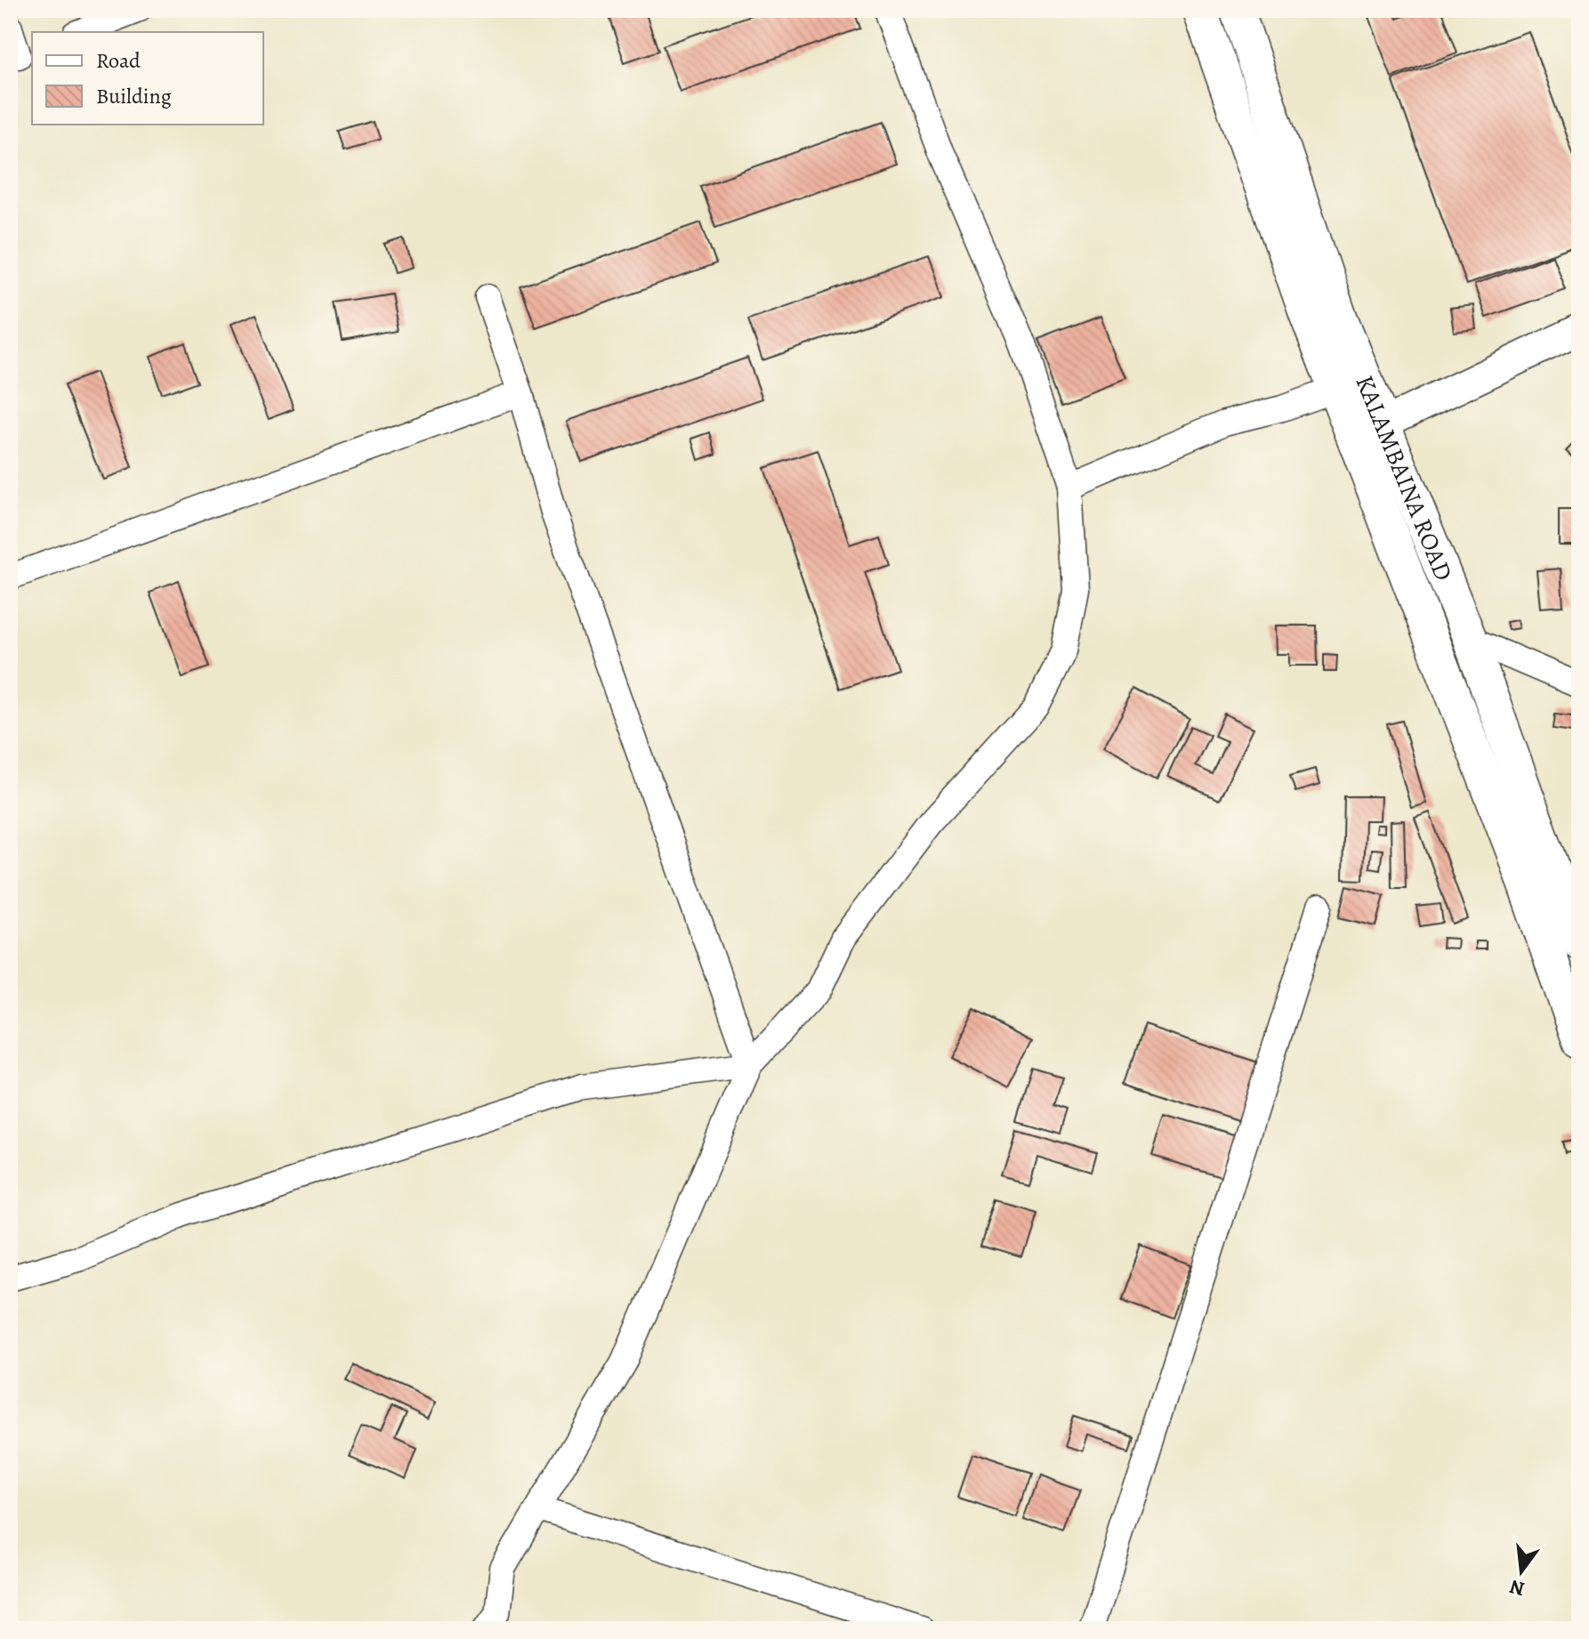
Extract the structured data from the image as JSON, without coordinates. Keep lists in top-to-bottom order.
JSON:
{
  "streets": {
    "main road": ["KALAMBAINA ROAD"]
  },
  "legend": ["Road", "Building"],
  "north": "bottom"
}
